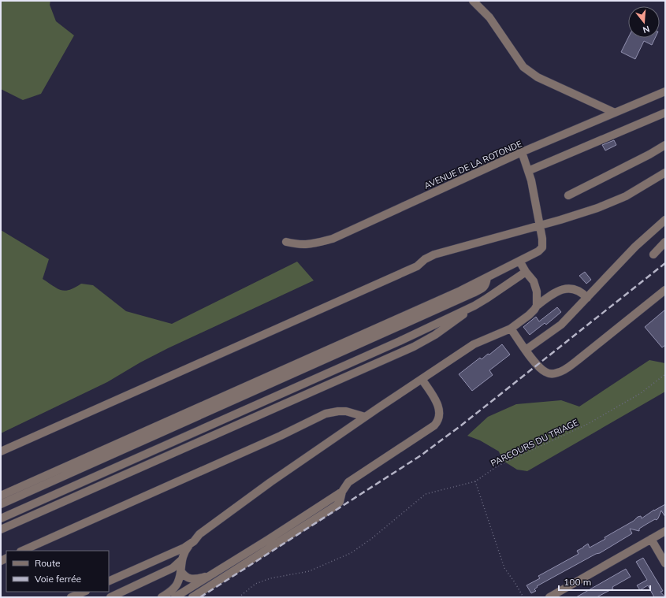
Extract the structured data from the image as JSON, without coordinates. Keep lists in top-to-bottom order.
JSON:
{
  "streets": {
    "street": ["AVENUE DE LA ROTONDE"],
    "path": ["PARCOURS DU TRIAGE"]
  },
  "legend": ["Route", "Voie ferrée"],
  "scale_bar": "100 m",
  "north": "bottom"
}
